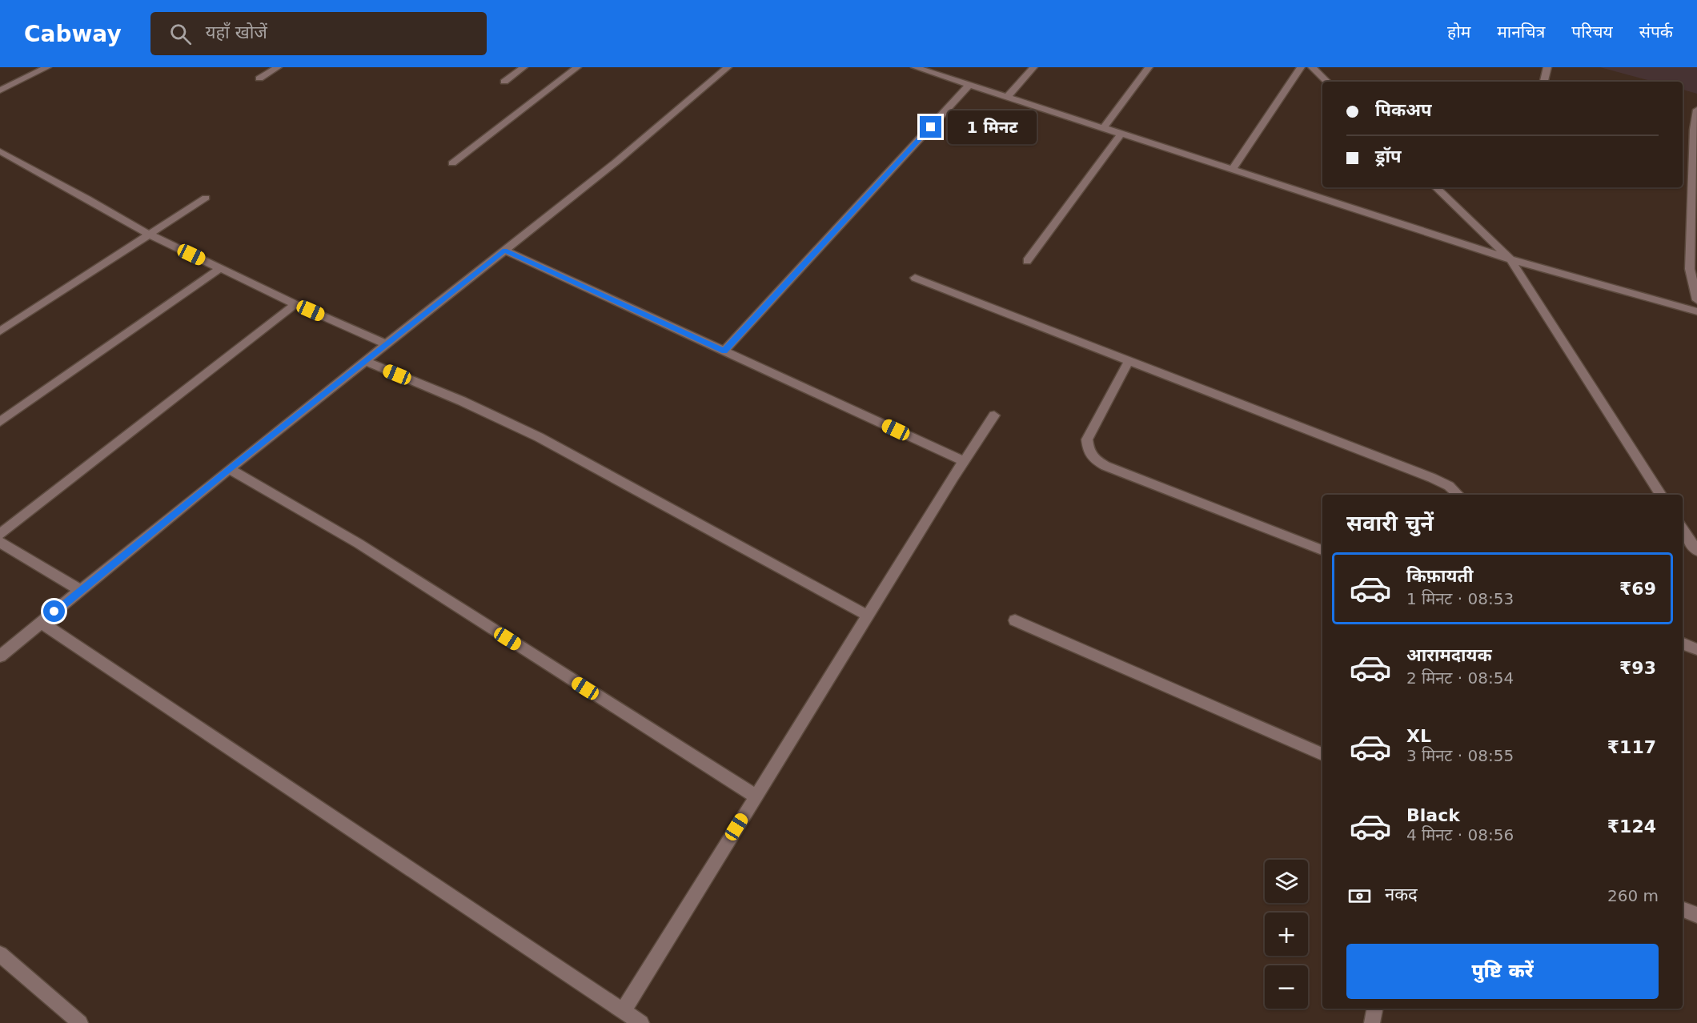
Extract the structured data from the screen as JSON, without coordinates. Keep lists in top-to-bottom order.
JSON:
{
  "page": {
    "header": "Cabway",
    "search": "यहाँ खोजें",
    "nav": [
      "होम",
      "मानचित्र",
      "परिचय",
      "संपर्क"
    ],
    "banner": ["पिकअप", "ड्रॉप"],
    "bubble": "1 मिनट",
    "heading": "सवारी चुनें",
    "list": [
      {
        "name": "किफ़ायती",
        "note": "1 मिनट · 08:53",
        "value": "₹69"
      },
      {
        "name": "आरामदायक",
        "note": "2 मिनट · 08:54",
        "value": "₹93"
      },
      {
        "name": "XL",
        "note": "3 मिनट · 08:55",
        "value": "₹117"
      },
      {
        "name": "Black",
        "note": "4 मिनट · 08:56",
        "value": "₹124"
      }
    ],
    "map_buttons": ["+", "−"],
    "pay": ["नकद", "260 m"],
    "buttons": "पुष्टि करें"
  }
}
